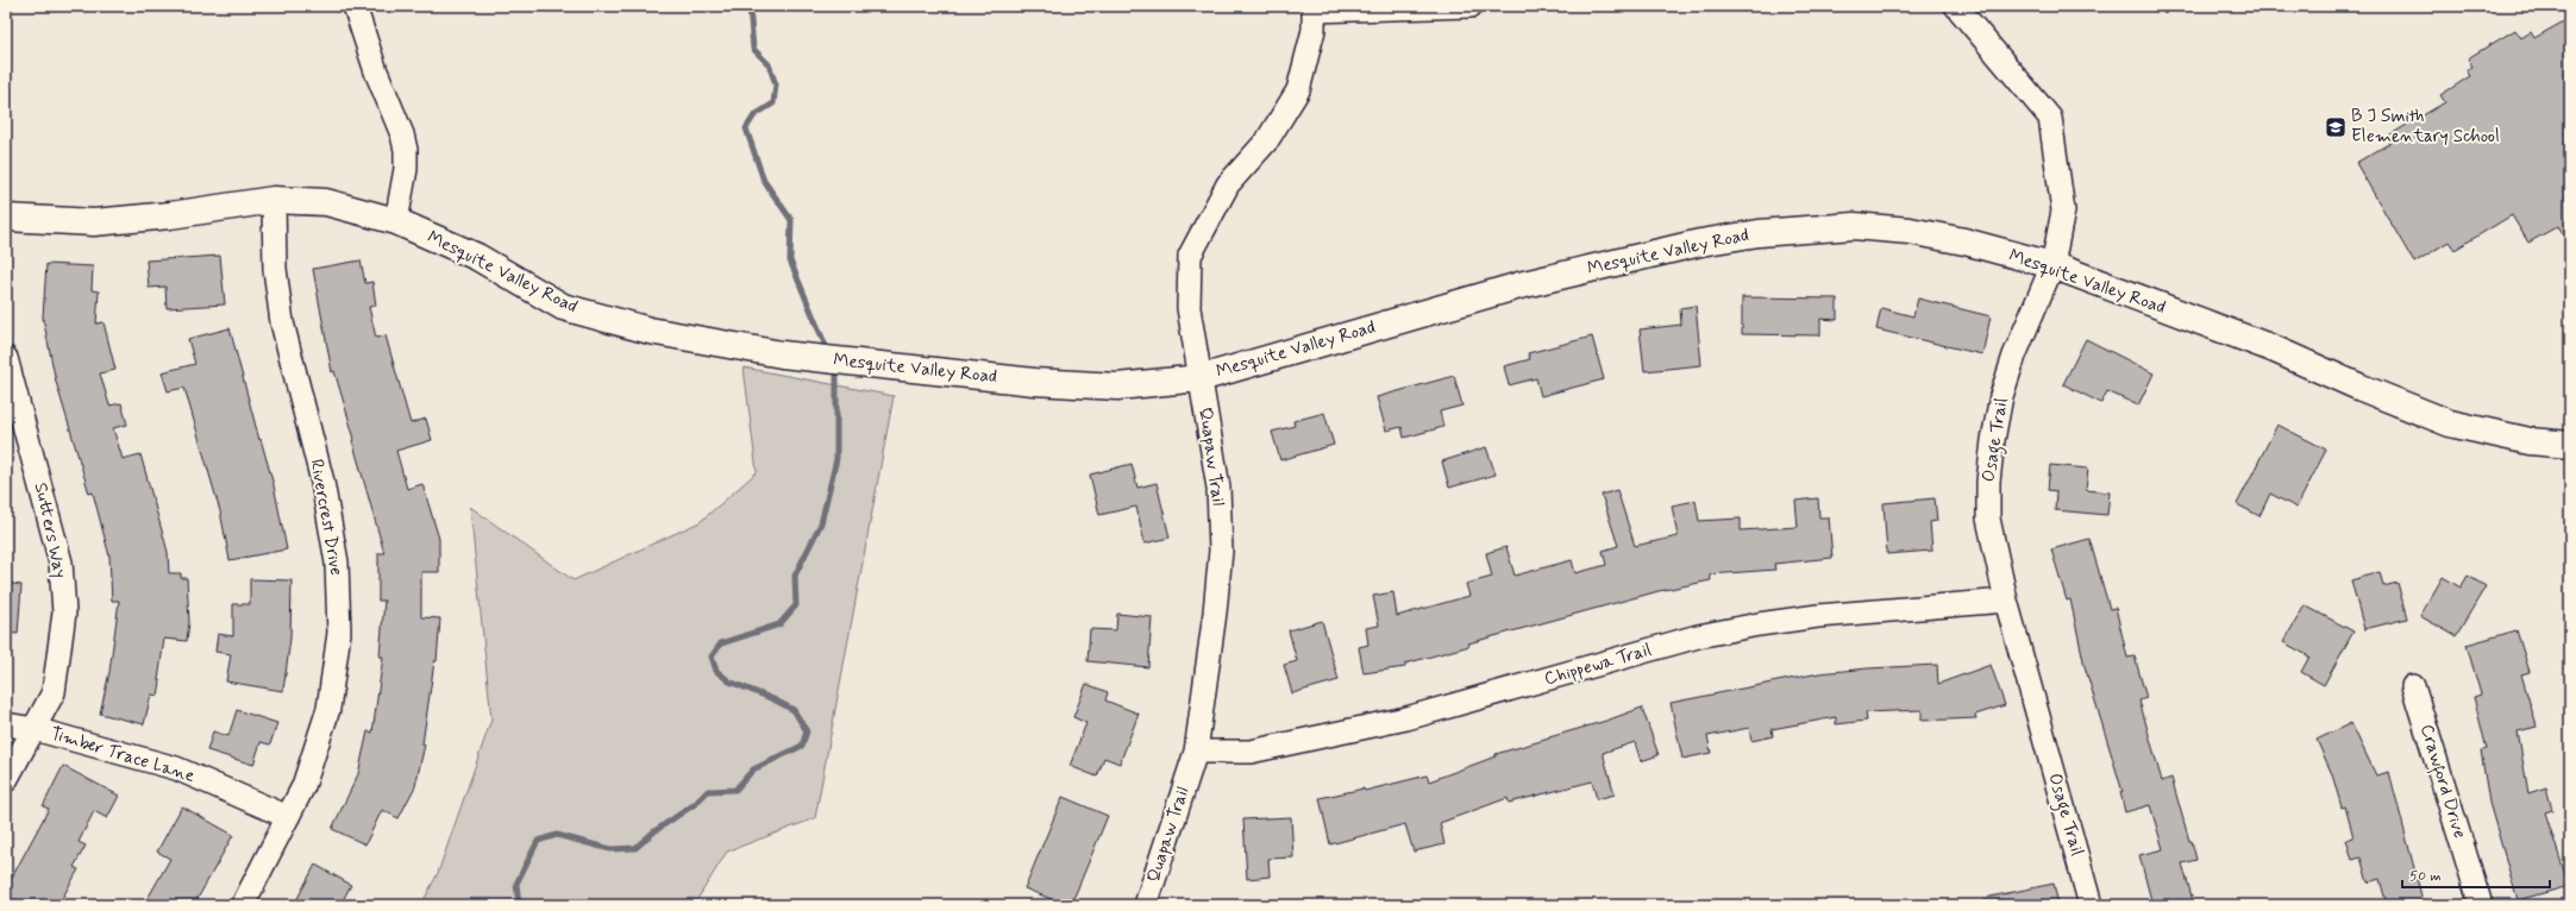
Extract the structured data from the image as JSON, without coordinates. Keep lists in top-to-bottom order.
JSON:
{
  "streets": {
    "street": [
      "Mesquite Valley Road",
      "Osage Trail",
      "Quapaw Trail",
      "Rivercrest Drive",
      "Sutters Way",
      "Chippewa Trail",
      "Timber Trace Lane",
      "Crawford Drive"
    ]
  },
  "crossings": [
    ["Mesquite Valley Road", "Osage Trail"],
    ["Mesquite Valley Road", "Quapaw Trail"],
    ["Mesquite Valley Road", "Rivercrest Drive"],
    ["Osage Trail", "Chippewa Trail"],
    ["Quapaw Trail", "Chippewa Trail"],
    ["Rivercrest Drive", "Timber Trace Lane"],
    ["Sutters Way", "Timber Trace Lane"]
  ],
  "places": {
    "school or university": ["B J Smith Elementary School"]
  },
  "scale_bar": "50 m"
}
